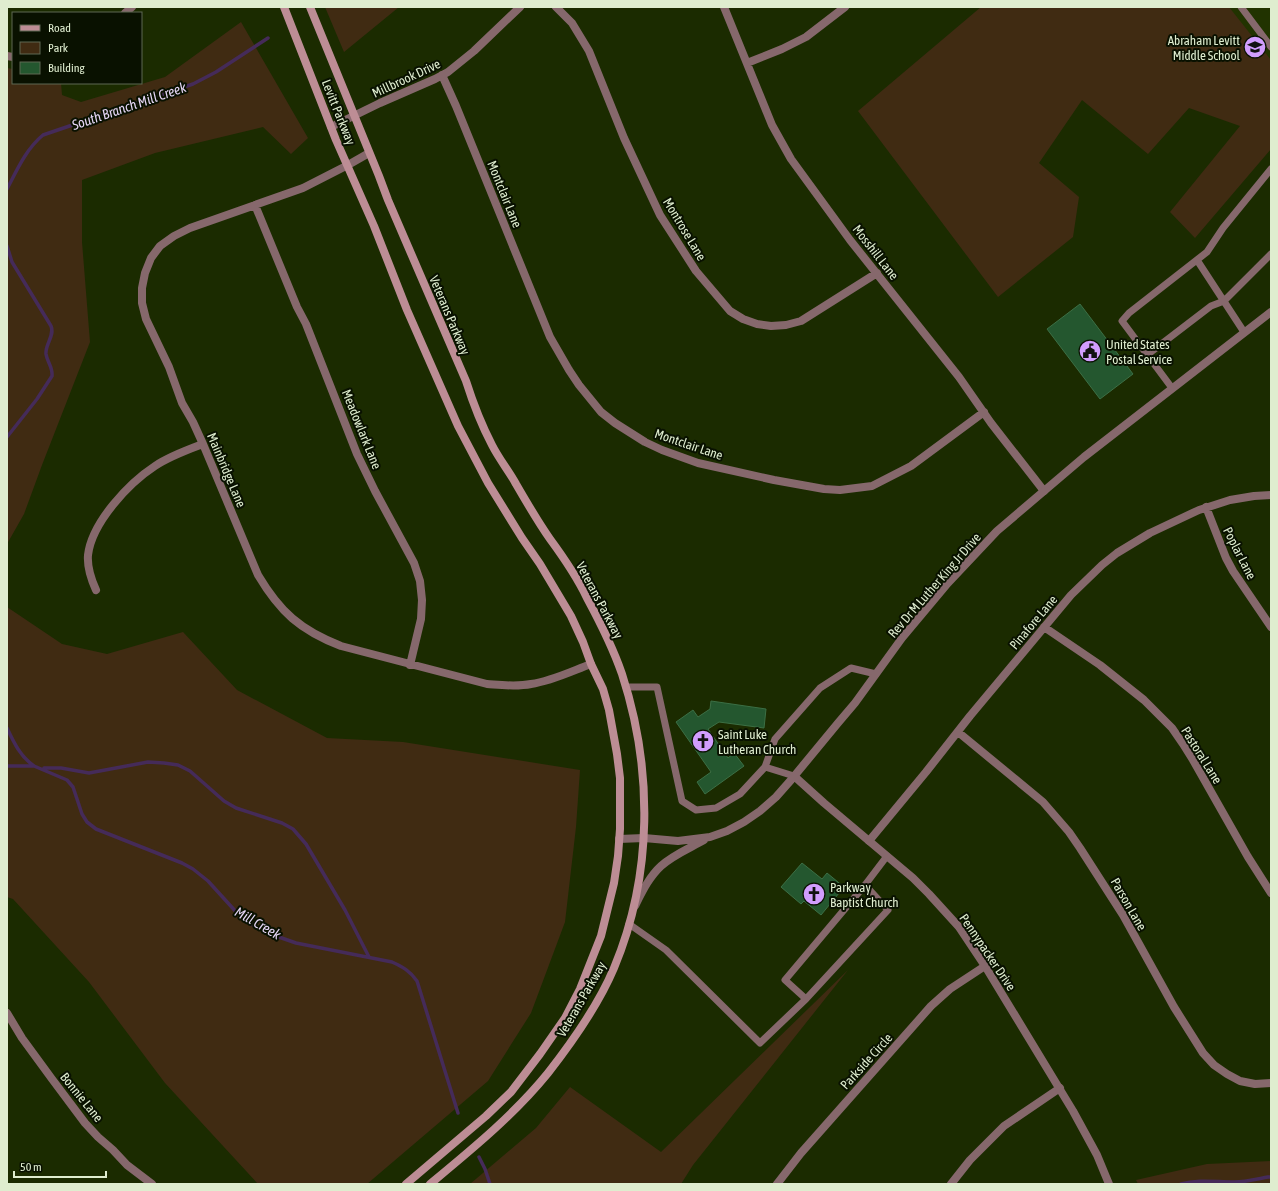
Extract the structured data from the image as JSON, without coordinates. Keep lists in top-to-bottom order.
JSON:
{
  "streets": {
    "main road": ["Levitt Parkway", "Veterans Parkway"],
    "street": [
      "Millbrook Drive",
      "Montclair Lane",
      "Montrose Lane",
      "Mosshill Lane",
      "Meadowlark Lane",
      "Mainbridge Lane",
      "Poplar Lane",
      "Rev Dr M Luther King Jr Drive",
      "Pinafore Lane",
      "Pastoral Lane",
      "Parson Lane",
      "Pennypacker Drive",
      "Parkside Circle",
      "Bonnie Lane"
    ]
  },
  "crossings": [
    ["Millbrook Drive", "Levitt Parkway"],
    ["Millbrook Drive", "Montclair Lane"],
    ["Millbrook Drive", "Veterans Parkway"],
    ["Levitt Parkway", "Mainbridge Lane"],
    ["Montclair Lane", "Mosshill Lane"],
    ["Montrose Lane", "Mosshill Lane"],
    ["Mosshill Lane", "Rev Dr M Luther King Jr Drive"],
    ["Veterans Parkway", "Mainbridge Lane"],
    ["Veterans Parkway", "Rev Dr M Luther King Jr Drive"],
    ["Meadowlark Lane", "Mainbridge Lane"],
    ["Poplar Lane", "Pinafore Lane"],
    ["Rev Dr M Luther King Jr Drive", "Pennypacker Drive"],
    ["Pinafore Lane", "Pastoral Lane"],
    ["Pinafore Lane", "Parson Lane"],
    ["Pinafore Lane", "Pennypacker Drive"],
    ["Pennypacker Drive", "Parkside Circle"]
  ],
  "water": ["South Branch Mill Creek", "Mill Creek"],
  "places": {
    "school or university": ["Abraham Levitt Middle School"],
    "public building": ["United States Postal Service"],
    "church": ["Saint Luke Lutheran Church", "Parkway Baptist Church"]
  },
  "legend": ["Road", "Park", "Building"],
  "scale_bar": "50 m"
}
